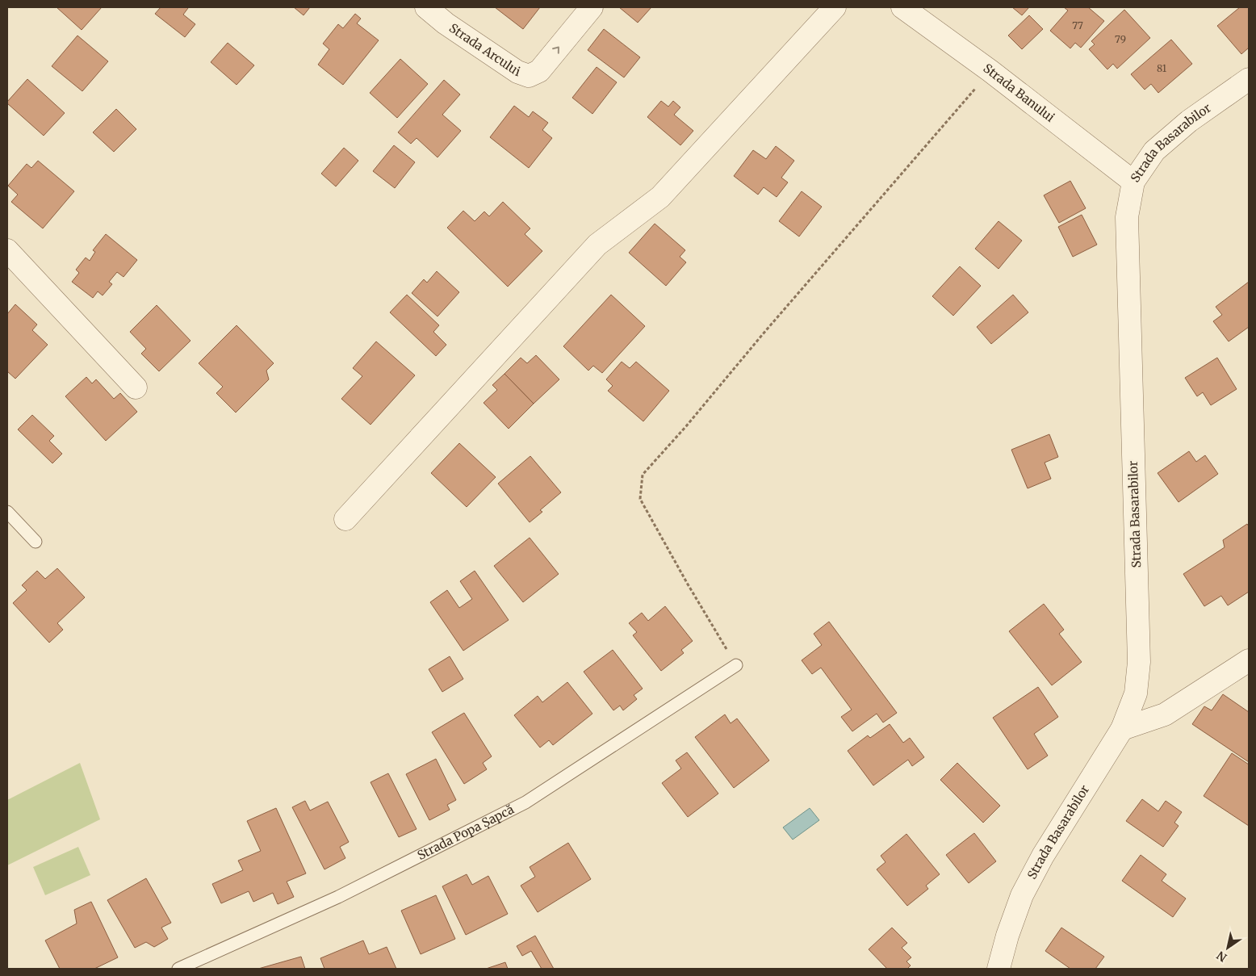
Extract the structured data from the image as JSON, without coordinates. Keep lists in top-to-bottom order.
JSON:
{
  "streets": {
    "street": ["Strada Arcului", "Strada Banului", "Strada Basarabilor"],
    "lane": ["Strada Popa Șapcă"]
  },
  "crossings": [
    ["Strada Banului", "Strada Basarabilor"]
  ],
  "house_numbers": ["77", "79", "81"],
  "north": "bottom left"
}
